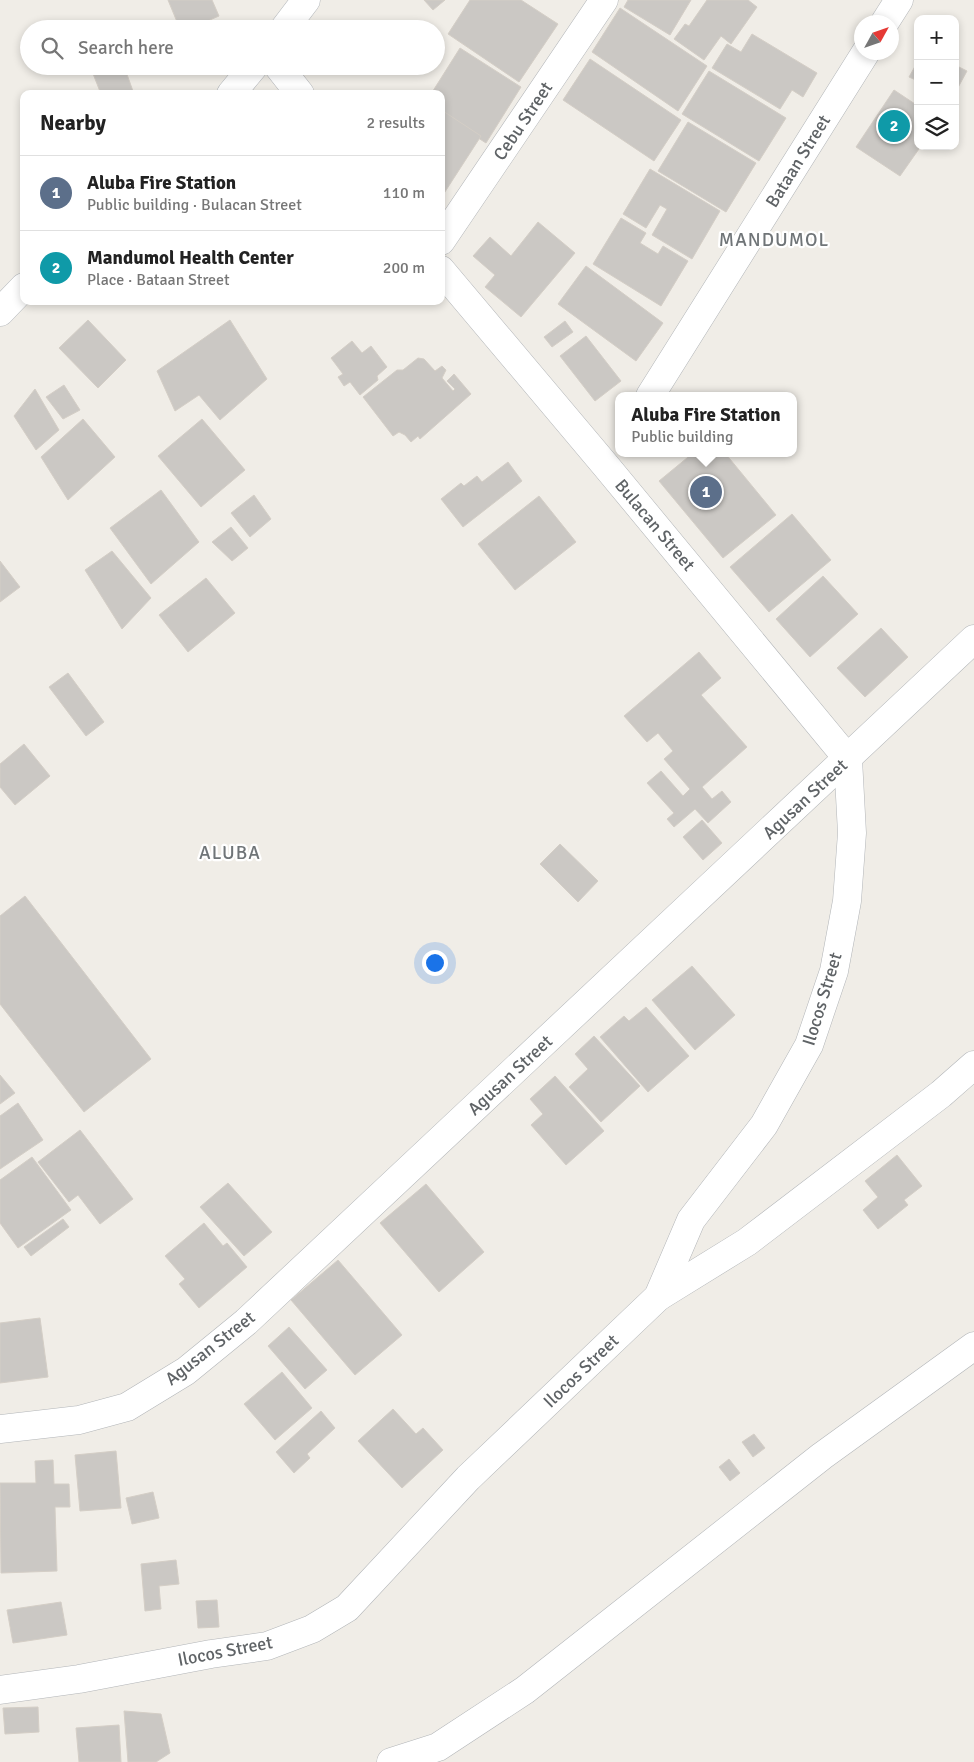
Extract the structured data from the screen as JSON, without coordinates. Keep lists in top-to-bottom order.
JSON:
{
  "streets": {
    "street": [
      "Cebu Street",
      "Bataan Street",
      "Bulacan Street",
      "Agusan Street",
      "Ilocos Street"
    ]
  },
  "crossings": [
    ["Bulacan Street", "Agusan Street"],
    ["Bulacan Street", "Ilocos Street"],
    ["Agusan Street", "Ilocos Street"]
  ],
  "districts": ["MANDUMOL", "ALUBA"],
  "north": "top right",
  "page": {
    "map_buttons": ["+", "−"],
    "search": "Search here",
    "heading": ["Nearby", "2 results"],
    "pins": ["2", "1"],
    "list": [
      {
        "mark": "1",
        "name": "Aluba Fire Station",
        "note": "Public building · Bulacan Street",
        "value": "110 m"
      },
      {
        "mark": "2",
        "name": "Mandumol Health Center",
        "note": "Place · Bataan Street",
        "value": "200 m"
      }
    ],
    "popup": ["Aluba Fire Station", "Public building"]
  }
}
